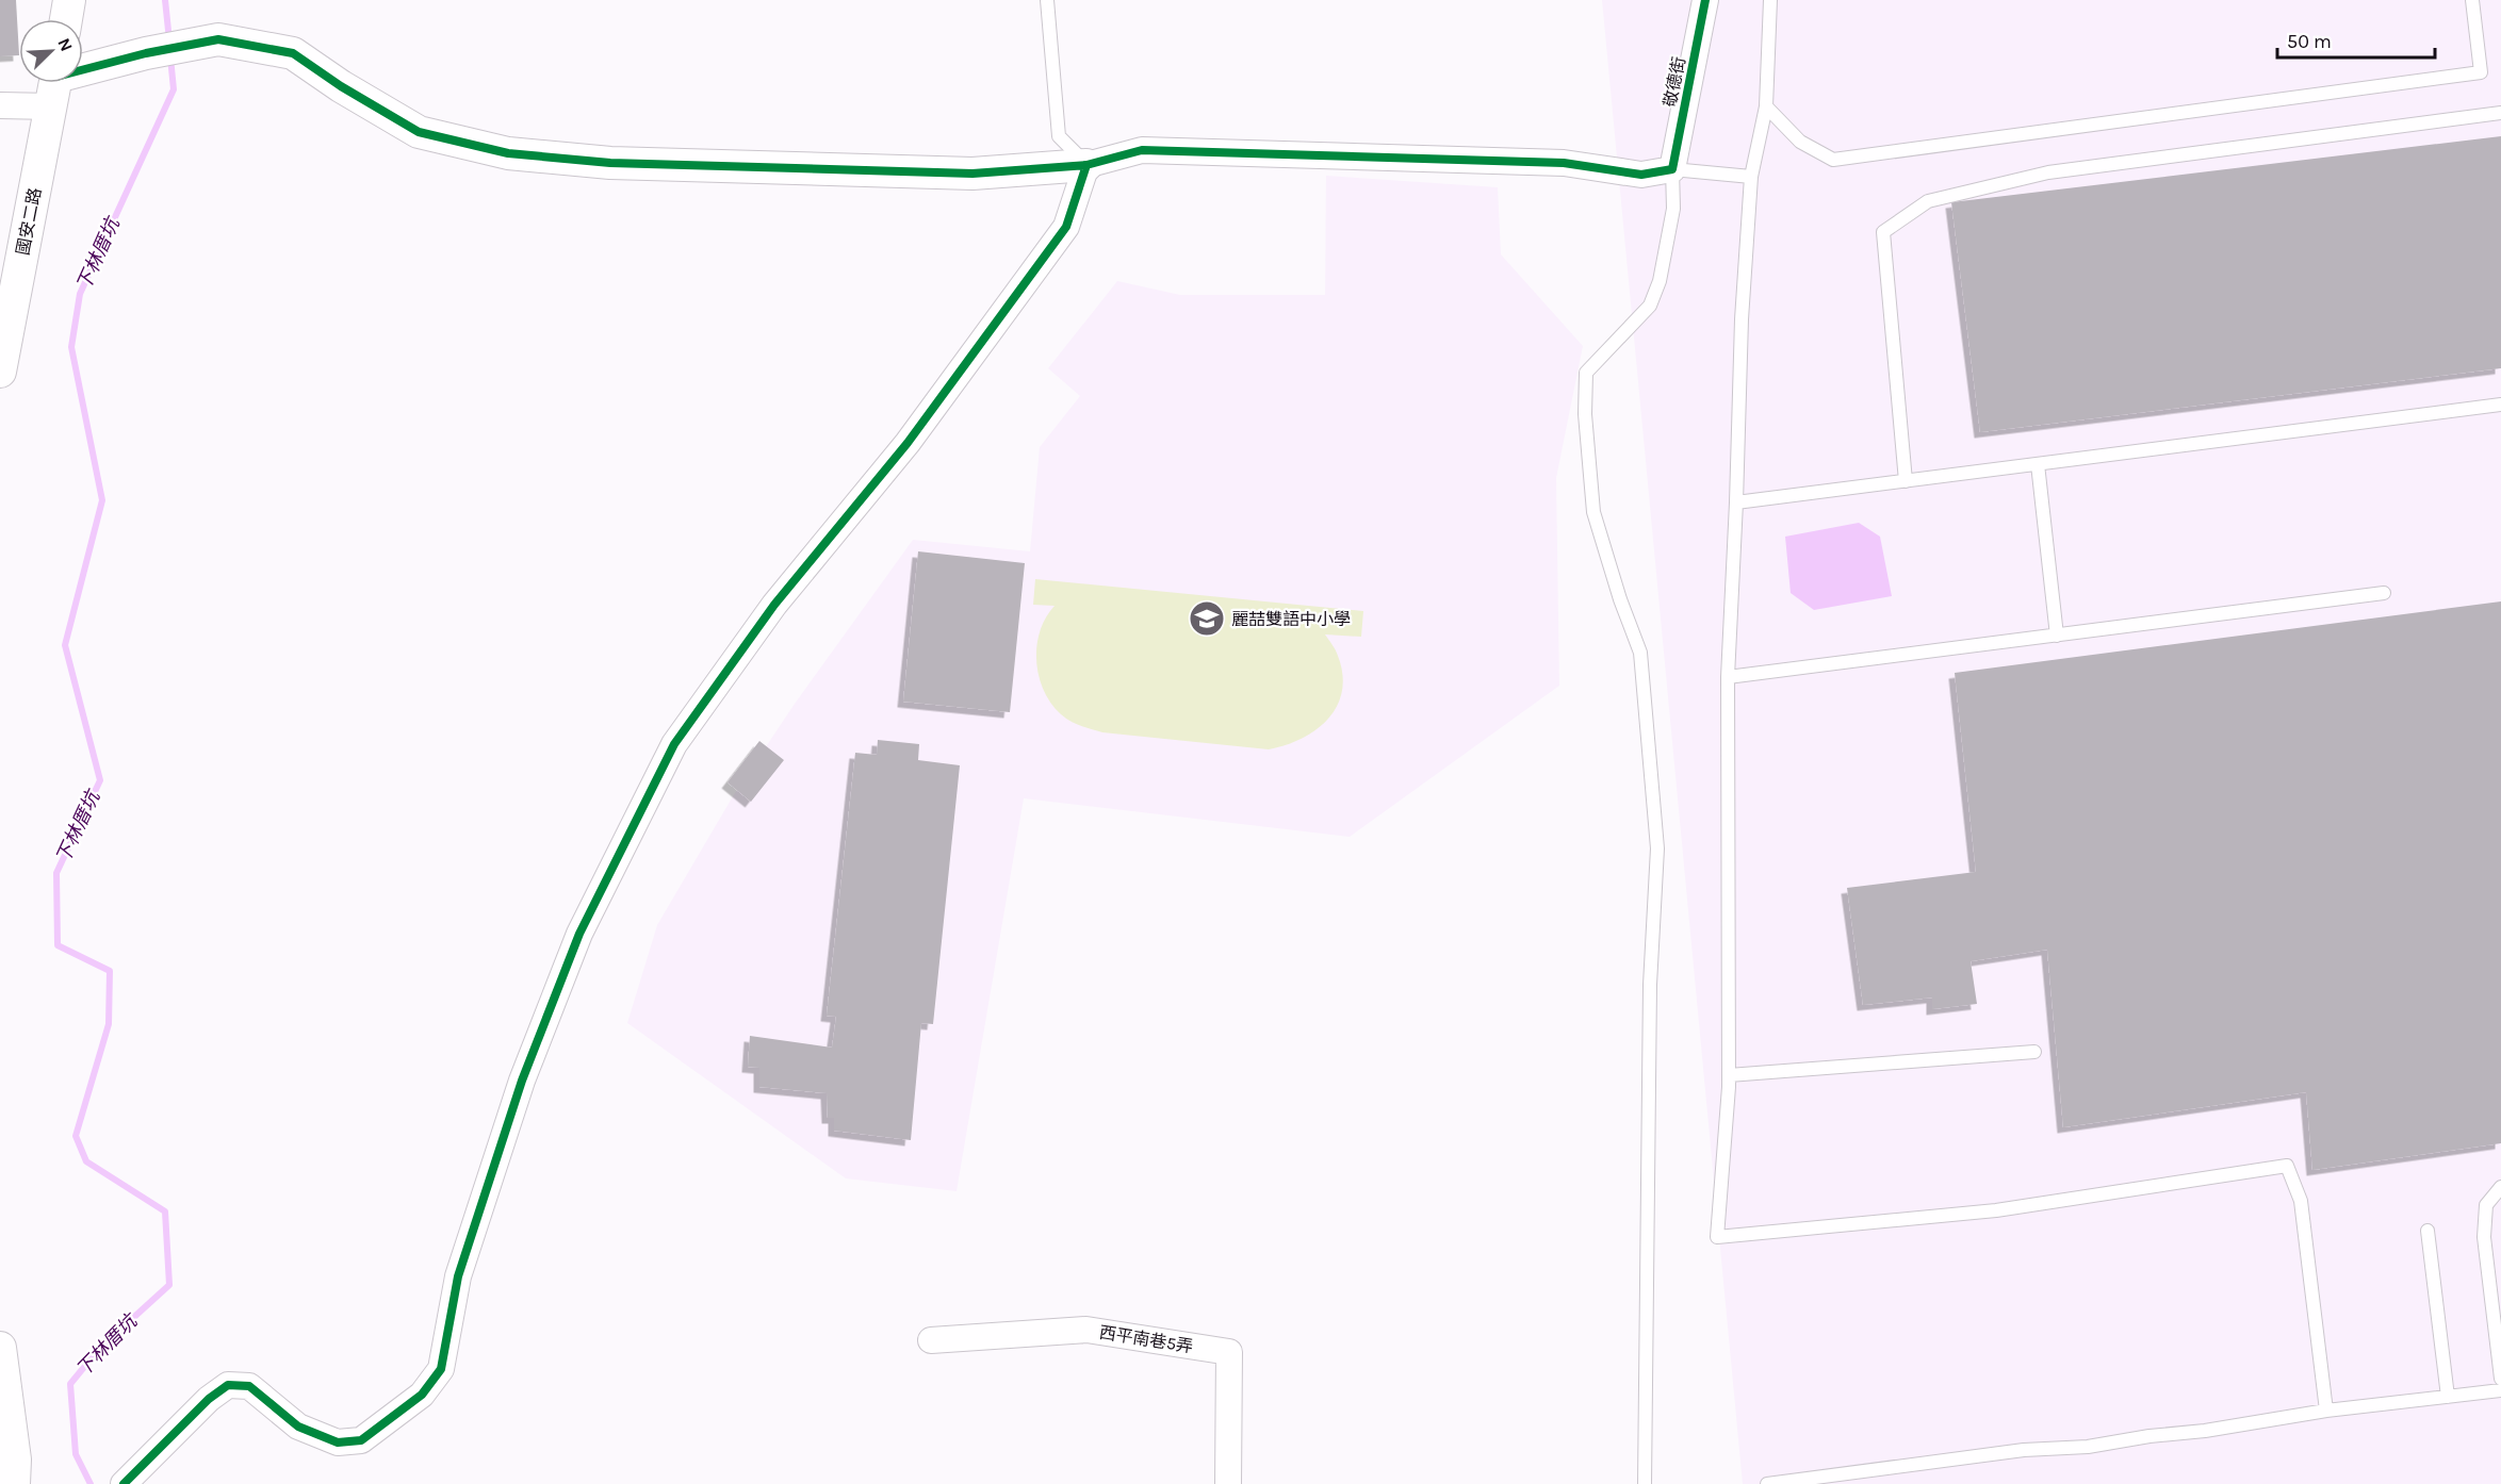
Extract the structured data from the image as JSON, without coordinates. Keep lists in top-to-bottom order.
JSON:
{
  "streets": {
    "street": ["敬德街", "國安二路", "西平南巷5弄"]
  },
  "water": ["下林厝坑"],
  "places": {
    "school or university": ["麗喆雙語中小學"]
  },
  "scale_bar": "50 m",
  "north": "top right"
}
